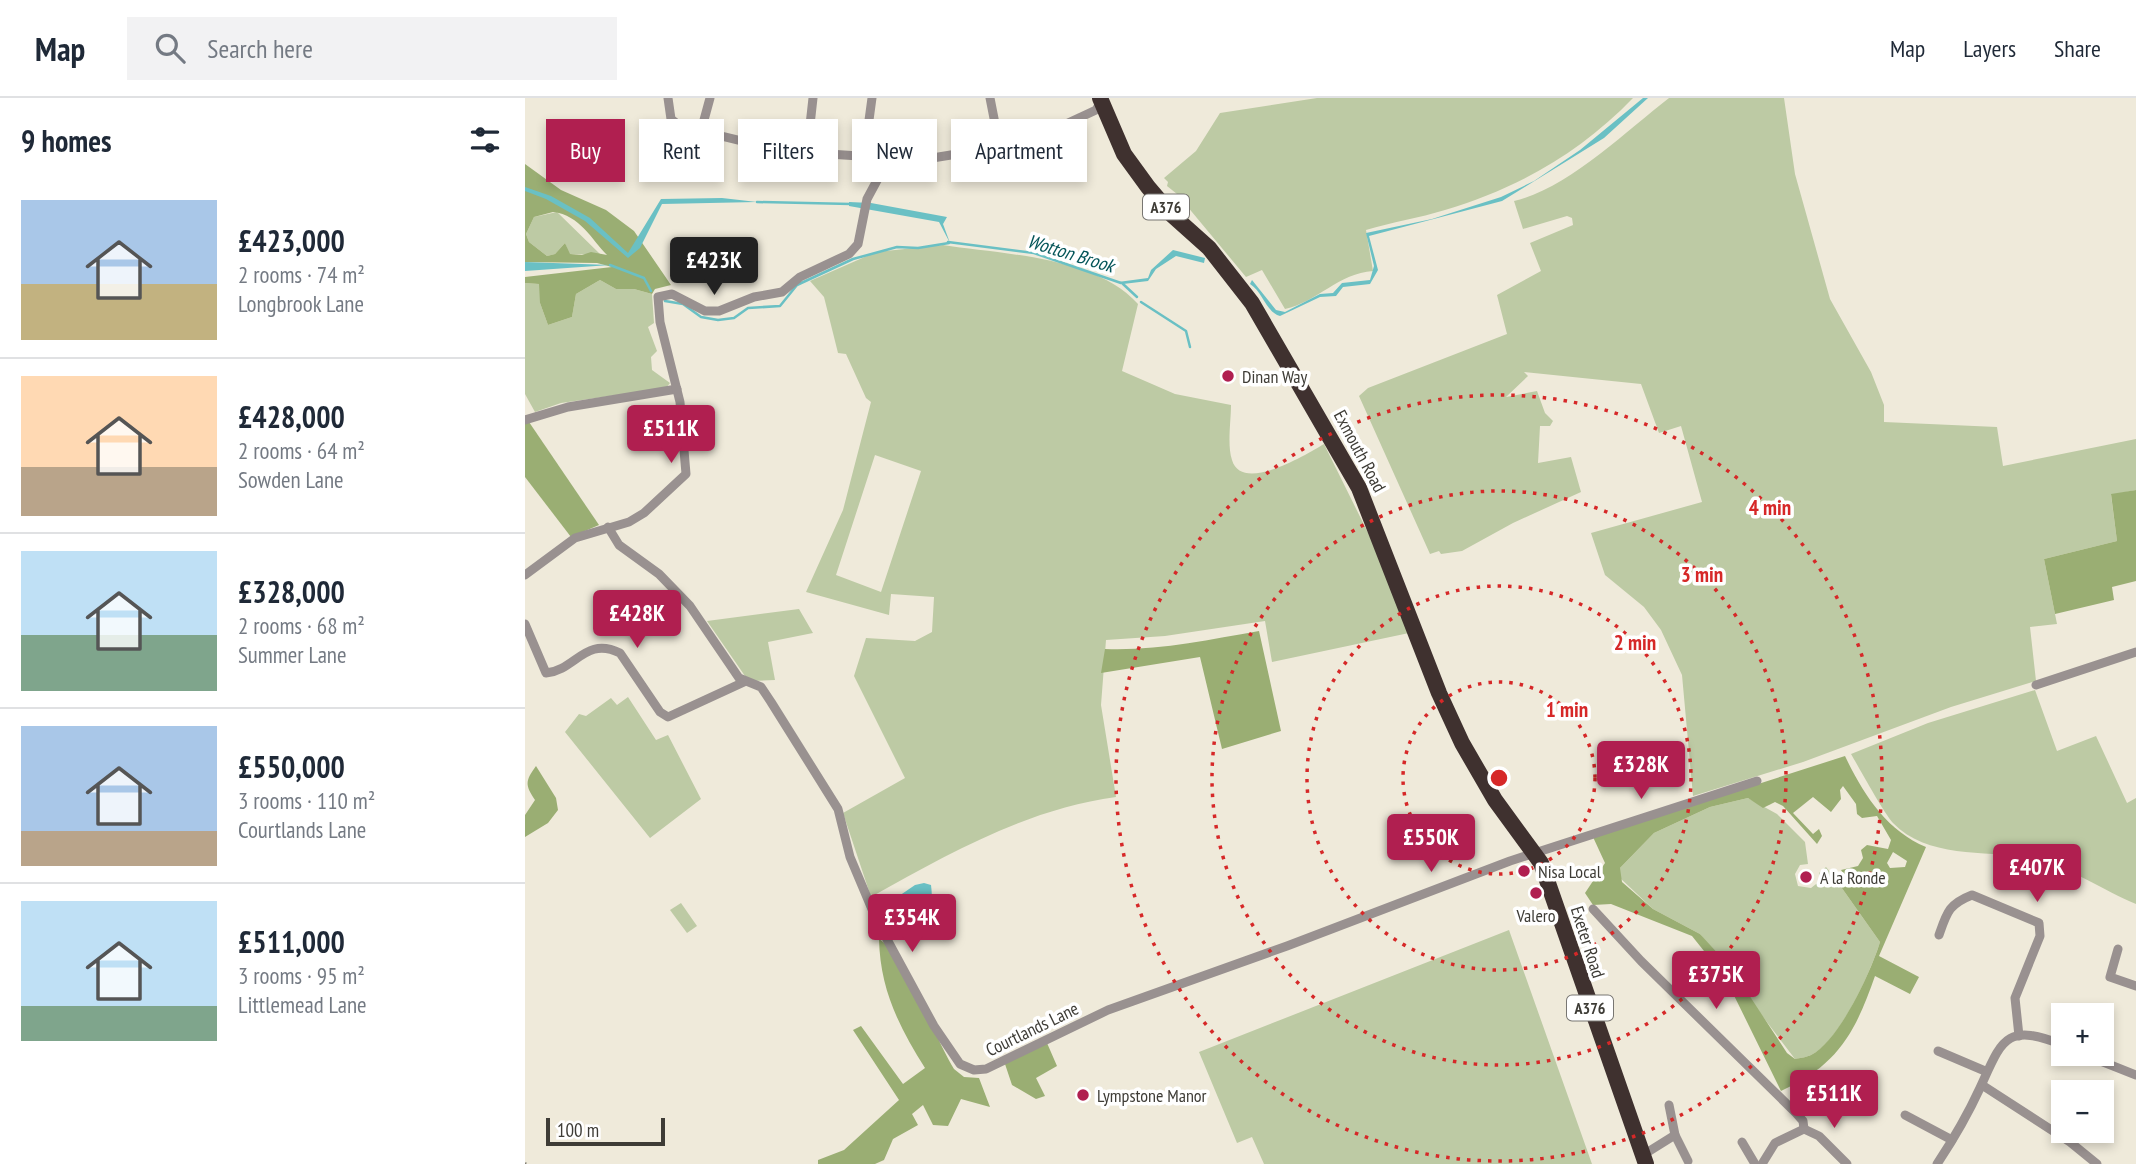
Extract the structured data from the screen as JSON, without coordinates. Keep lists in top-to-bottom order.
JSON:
{
  "streets": {
    "highway": ["A376", "Exmouth Road", "Exeter Road"],
    "street": ["Courtlands Lane"]
  },
  "crossings": [
    ["Exmouth Road", "Exeter Road"],
    ["Exmouth Road", "Courtlands Lane"],
    ["Exeter Road", "Courtlands Lane"]
  ],
  "water": ["Wotton Brook"],
  "places": [
    "Dinan Way",
    "Nisa Local",
    "A la Ronde",
    "Valero",
    "Lympstone Manor"
  ],
  "scale_bar": "100 m",
  "page": {
    "header": "Map",
    "search": "Search here",
    "nav": ["Map", "Layers", "Share"],
    "heading": "9 homes",
    "chip": [
      "Buy",
      "Rent",
      "Filters",
      "New",
      "Apartment"
    ],
    "list": [
      {
        "name": "£423,000",
        "note": "2 rooms · 74 m² · Longbrook Lane"
      },
      {
        "name": "£428,000",
        "note": "2 rooms · 64 m² · Sowden Lane"
      },
      {
        "name": "£328,000",
        "note": "2 rooms · 68 m² · Summer Lane"
      },
      {
        "name": "£550,000",
        "note": "3 rooms · 110 m² · Courtlands Lane"
      },
      {
        "name": "£511,000",
        "note": "3 rooms · 95 m² · Littlemead Lane"
      }
    ],
    "price": [
      "£423K",
      "£511K",
      "£428K",
      "£328K",
      "£550K",
      "£407K",
      "£354K",
      "£375K",
      "£511K"
    ],
    "map_buttons": ["+", "−"],
    "scale": "100 m"
  },
  "rings": [
    "4 min",
    "3 min",
    "2 min",
    "1 min"
  ]
}
